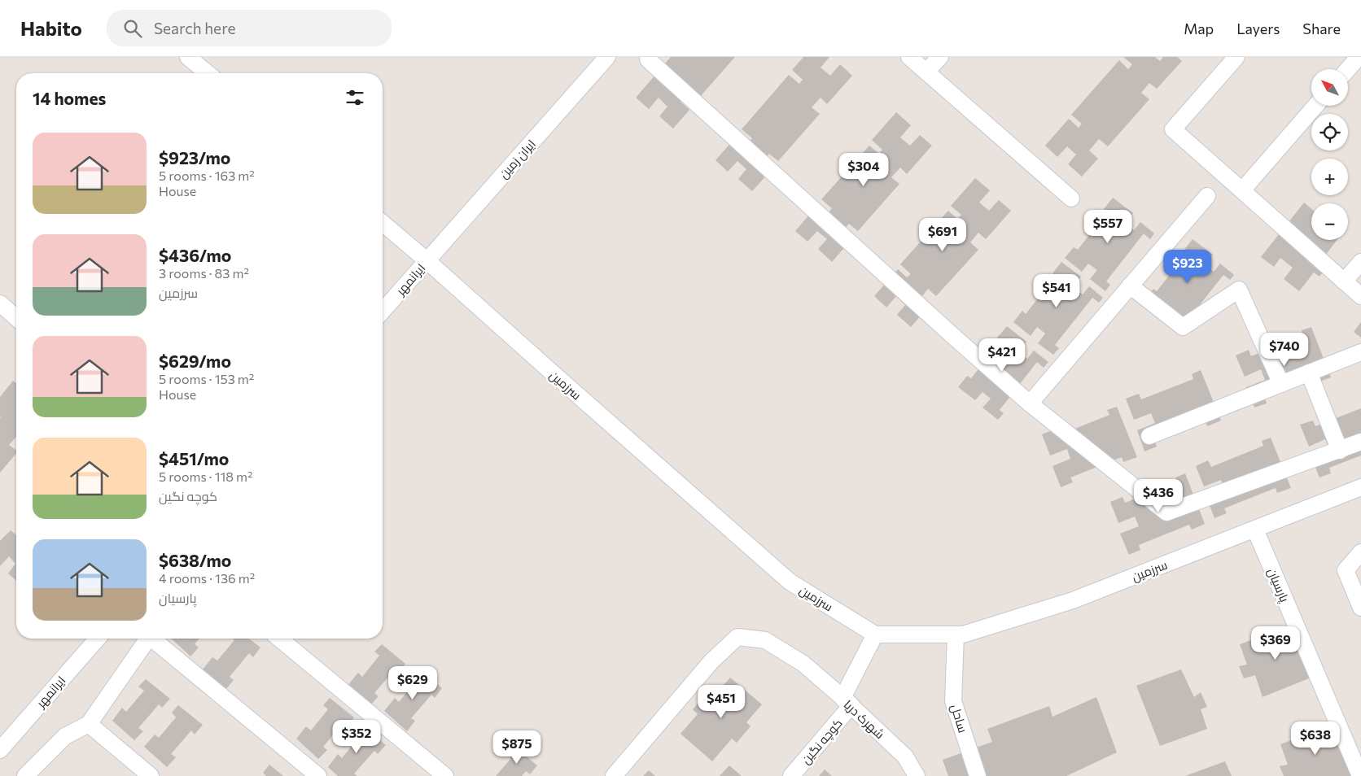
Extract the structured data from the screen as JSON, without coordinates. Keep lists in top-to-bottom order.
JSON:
{
  "streets": {
    "street": [
      "ایران زمین",
      "ایرانمهر",
      "سرزمین",
      "پارسیان",
      "ساحل",
      "شهرک دریا",
      "کوچه نگین"
    ]
  },
  "crossings": [
    ["ایران زمین", "ایرانمهر"],
    ["ایران زمین", "سرزمین"],
    ["ایرانمهر", "سرزمین"],
    ["سرزمین", "پارسیان"],
    ["سرزمین", "ساحل"],
    ["سرزمین", "شهرک دریا"],
    ["شهرک دریا", "کوچه نگین"]
  ],
  "north": "top left",
  "page": {
    "header": "Habito",
    "search": "Search here",
    "nav": ["Map", "Layers", "Share"],
    "map_buttons": ["+", "−"],
    "heading": "14 homes",
    "list": [
      {
        "name": "$923/mo",
        "note": "5 rooms · 163 m² · House"
      },
      {
        "name": "$436/mo",
        "note": "3 rooms · 83 m² · سرزمین"
      },
      {
        "name": "$629/mo",
        "note": "5 rooms · 153 m² · House"
      },
      {
        "name": "$451/mo",
        "note": "5 rooms · 118 m² · کوچه نگین"
      },
      {
        "name": "$638/mo",
        "note": "4 rooms · 136 m² · پارسیان"
      }
    ],
    "price": [
      "$304",
      "$557",
      "$691",
      "$923",
      "$541",
      "$740",
      "$421",
      "$436",
      "$369",
      "$629",
      "$451",
      "$352",
      "$638",
      "$875"
    ]
  }
}
